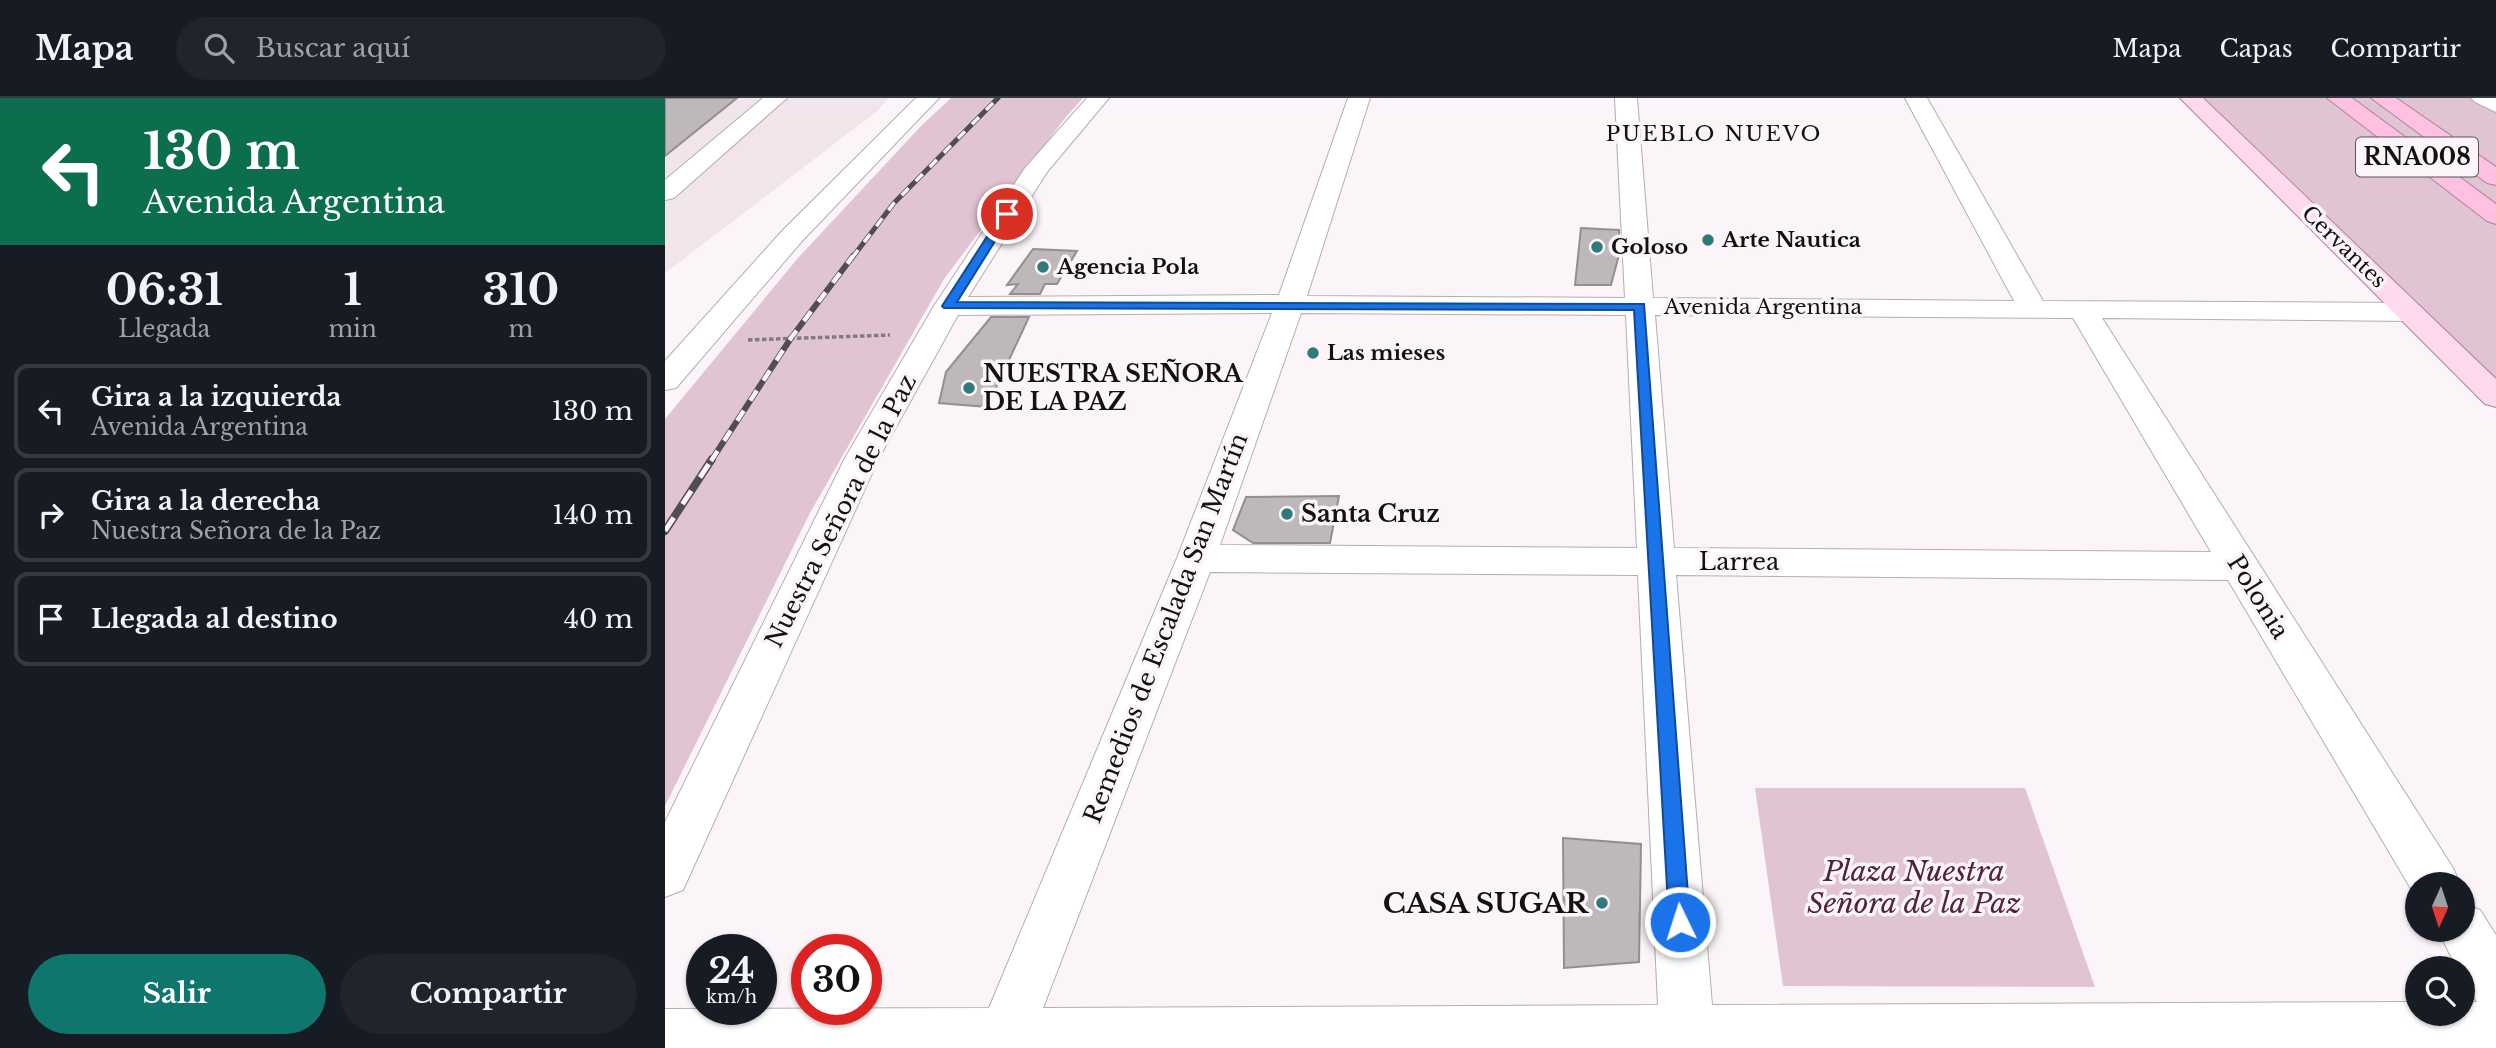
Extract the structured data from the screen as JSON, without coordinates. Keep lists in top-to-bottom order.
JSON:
{
  "streets": {
    "highway": ["RNA008"],
    "main road": ["Cervantes"],
    "street": [
      "Avenida Argentina",
      "Nuestra Señora de la Paz",
      "Larrea",
      "Polonia",
      "Remedios de Escalada San Martín"
    ]
  },
  "crossings": [
    ["Cervantes", "Avenida Argentina"],
    ["Avenida Argentina", "Nuestra Señora de la Paz"],
    ["Avenida Argentina", "Polonia"],
    ["Avenida Argentina", "Remedios de Escalada San Martín"],
    ["Larrea", "Polonia"],
    ["Larrea", "Remedios de Escalada San Martín"]
  ],
  "districts": ["PUEBLO NUEVO"],
  "parks": ["Plaza Nuestra Señora de la Paz"],
  "places": [
    "Arte Nautica",
    "Goloso",
    "Agencia Pola",
    "Las mieses",
    "NUESTRA SEÑORA DE LA PAZ",
    "Santa Cruz",
    "CASA SUGAR"
  ],
  "north": "bottom",
  "page": {
    "header": "Mapa",
    "search": "Buscar aquí",
    "nav": ["Mapa", "Capas", "Compartir"],
    "turn": ["130 m", "Avenida Argentina"],
    "eta": [
      "06:31",
      "Llegada",
      "1",
      "min",
      "310",
      "m"
    ],
    "list": [
      {
        "name": "Gira a la izquierda",
        "note": "Avenida Argentina",
        "value": "130 m"
      },
      {
        "name": "Gira a la derecha",
        "note": "Nuestra Señora de la Paz",
        "value": "140 m"
      },
      {
        "name": "Llegada al destino",
        "value": "40 m"
      }
    ],
    "speed": "24 km/h",
    "limit": "30",
    "buttons": ["Salir", "Compartir"]
  }
}
